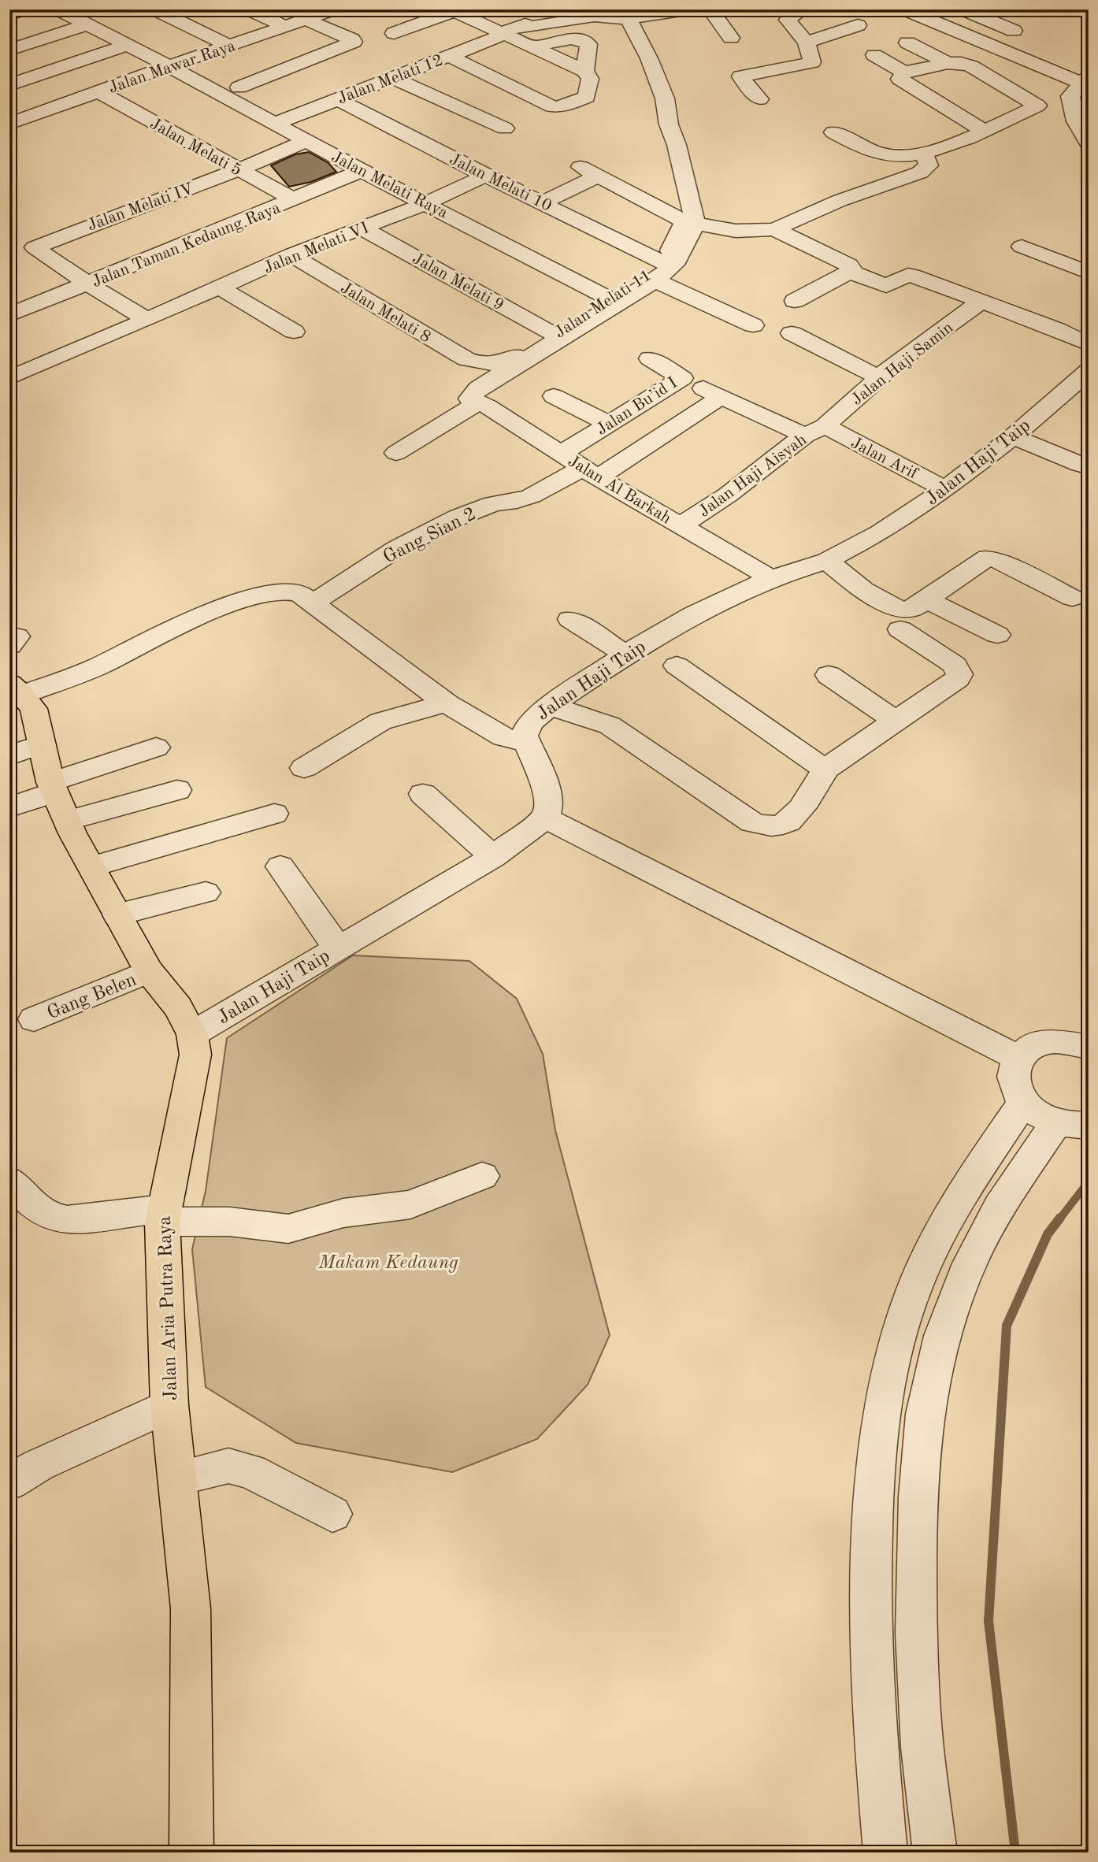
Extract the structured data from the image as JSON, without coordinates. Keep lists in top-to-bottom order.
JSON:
{
  "streets": {
    "main road": ["Jalan Aria Putra Raya"],
    "street": [
      "Jalan Mawar Raya",
      "Jalan Melati 12",
      "Jalan Melati 5",
      "Jalan Melati 10",
      "Jalan Melati Raya",
      "Jalan Melati IV",
      "Jalan Taman Kedaung Raya",
      "Jalan Melati VI",
      "Jalan Melati 9",
      "Jalan Melati 11",
      "Jalan Melati 8",
      "Jalan Haji Samin",
      "Jalan Bu’id I",
      "Jalan Arif",
      "Jalan Haji Taip",
      "Jalan Haji Aisyah",
      "Jalan Al Barkah",
      "Gang Sian 2",
      "Gang Belen"
    ]
  },
  "crossings": [
    ["Jalan Mawar Raya", "Jalan Melati 5"],
    ["Jalan Mawar Raya", "Jalan Melati Raya"],
    ["Jalan Melati 12", "Jalan Melati 10"],
    ["Jalan Melati 12", "Jalan Melati Raya"],
    ["Jalan Melati 5", "Jalan Melati IV"],
    ["Jalan Melati 5", "Jalan Taman Kedaung Raya"],
    ["Jalan Melati 10", "Jalan Melati VI"],
    ["Jalan Melati 10", "Jalan Melati 11"],
    ["Jalan Melati Raya", "Jalan Melati IV"],
    ["Jalan Melati Raya", "Jalan Taman Kedaung Raya"],
    ["Jalan Melati Raya", "Jalan Melati VI"],
    ["Jalan Melati Raya", "Jalan Melati 11"],
    ["Jalan Melati IV", "Jalan Taman Kedaung Raya"],
    ["Jalan Melati VI", "Jalan Melati 9"],
    ["Jalan Melati VI", "Jalan Melati 8"],
    ["Jalan Melati 9", "Jalan Melati 11"],
    ["Jalan Melati 11", "Jalan Melati 8"],
    ["Jalan Haji Samin", "Jalan Arif"],
    ["Jalan Haji Samin", "Jalan Haji Aisyah"],
    ["Jalan Bu’id I", "Jalan Arif"],
    ["Jalan Bu’id I", "Jalan Al Barkah"],
    ["Jalan Arif", "Jalan Haji Taip"],
    ["Jalan Arif", "Jalan Haji Aisyah"],
    ["Jalan Arif", "Gang Sian 2"],
    ["Jalan Haji Taip", "Jalan Al Barkah"],
    ["Jalan Haji Taip", "Jalan Aria Putra Raya"],
    ["Jalan Haji Aisyah", "Jalan Al Barkah"],
    ["Jalan Al Barkah", "Gang Sian 2"],
    ["Gang Belen", "Jalan Aria Putra Raya"]
  ],
  "parks": ["Makam Kedaung"]
}
